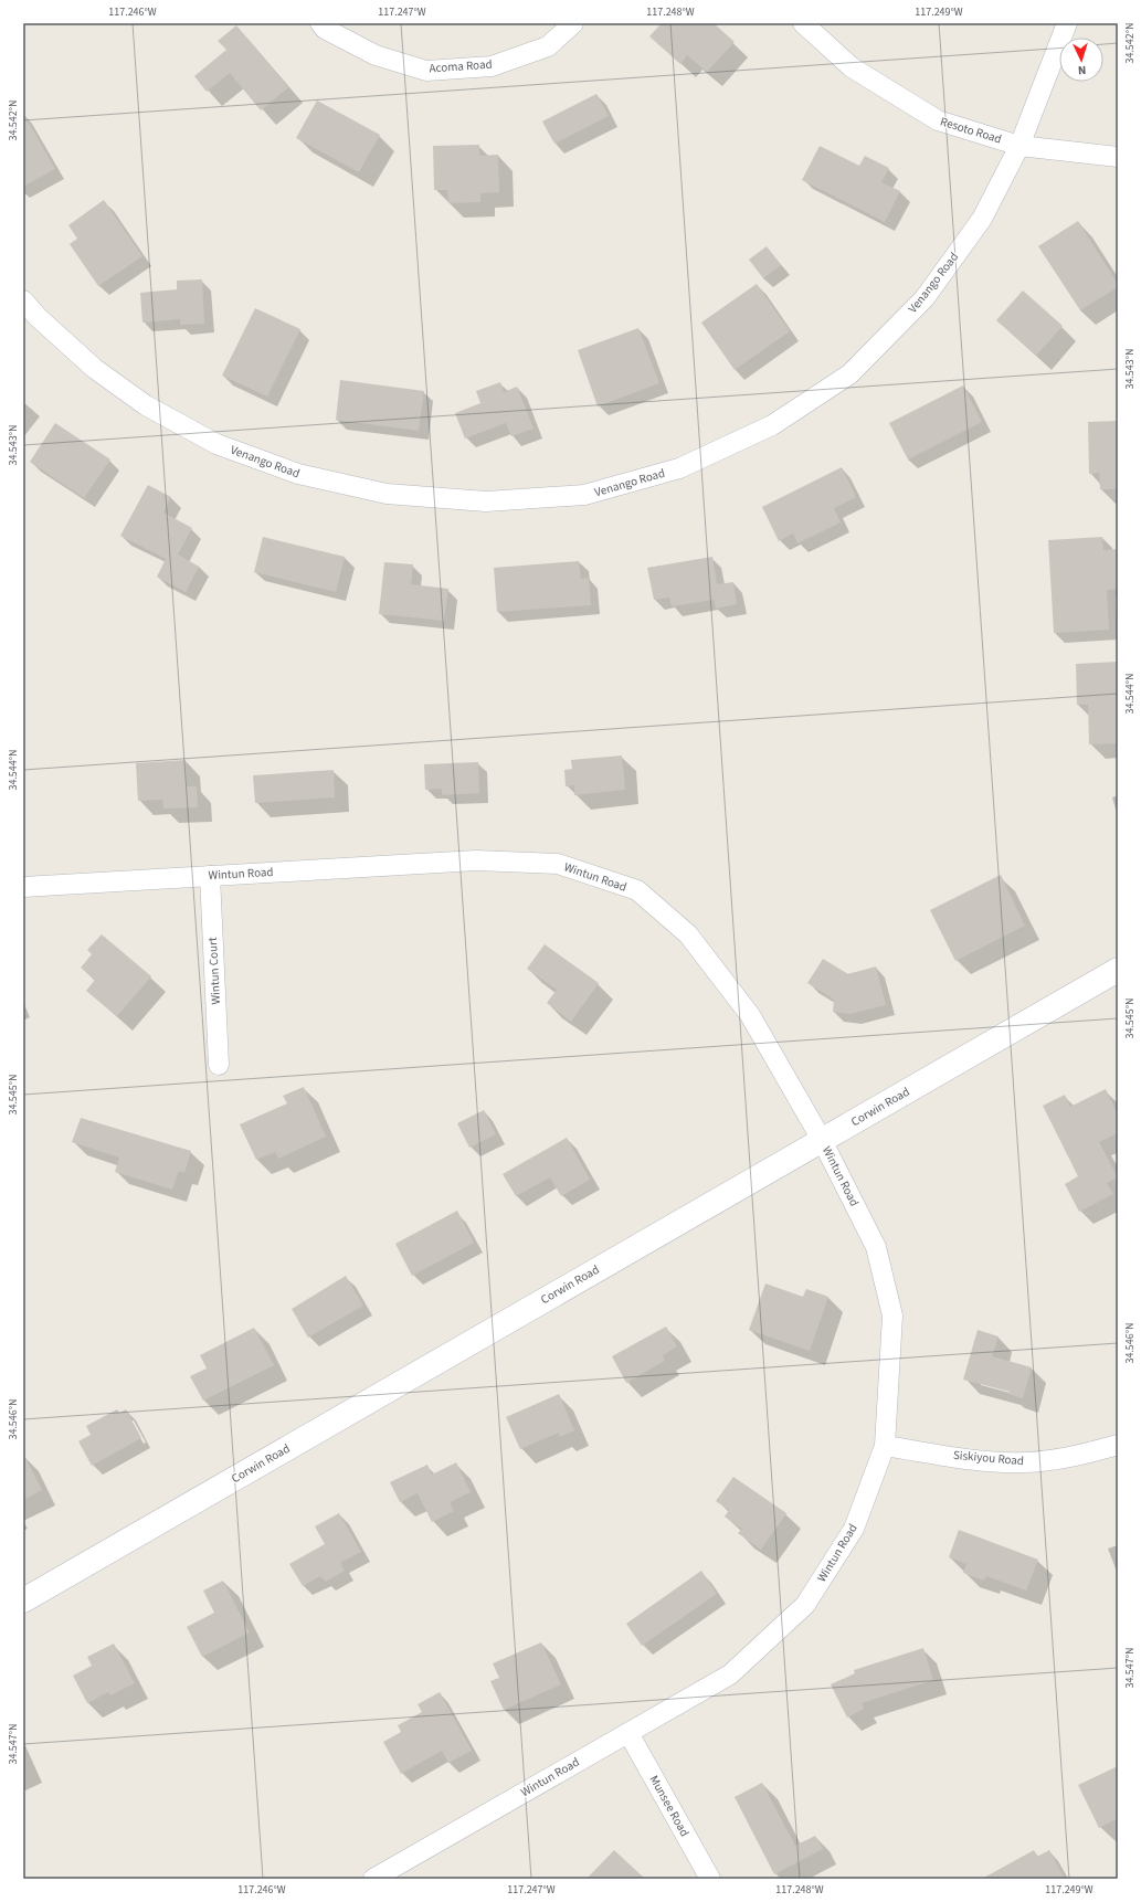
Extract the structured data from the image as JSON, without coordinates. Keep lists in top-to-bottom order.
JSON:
{
  "streets": {
    "main road": ["Corwin Road"],
    "street": [
      "Acoma Road",
      "Resoto Road",
      "Venango Road",
      "Wintun Road",
      "Wintun Court",
      "Siskiyou Road",
      "Munsee Road"
    ]
  },
  "crossings": [
    ["Resoto Road", "Venango Road"],
    ["Wintun Road", "Wintun Court"],
    ["Wintun Road", "Corwin Road"],
    ["Wintun Road", "Siskiyou Road"],
    ["Wintun Road", "Munsee Road"]
  ],
  "north": "bottom",
  "coordinates": [
    "117.246°W",
    "117.247°W",
    "117.248°W",
    "117.249°W",
    "34.542°N",
    "34.543°N",
    "34.544°N",
    "34.545°N",
    "34.546°N",
    "34.547°N"
  ]
}
